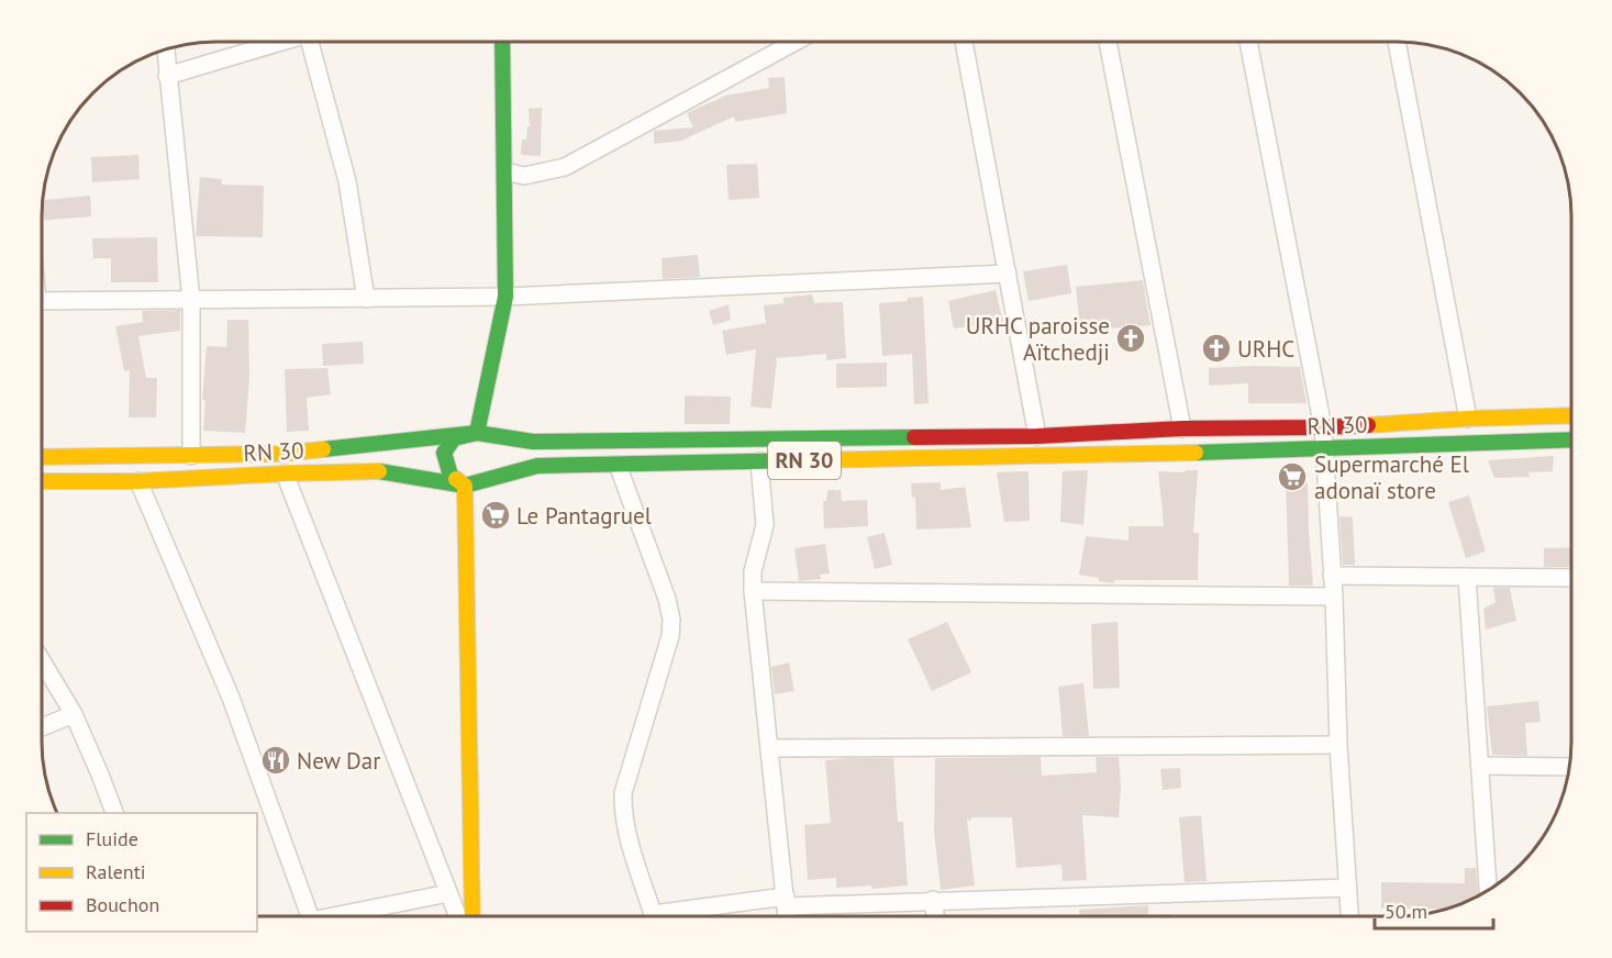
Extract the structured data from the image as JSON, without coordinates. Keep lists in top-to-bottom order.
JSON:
{
  "streets": {
    "main road": ["RN 30"]
  },
  "places": {
    "church": ["URHC paroisse Aïtchedji", "URHC"],
    "supermarket": ["Supermarché El adonaï store", "Le Pantagruel"],
    "restaurant": ["New Dar"]
  },
  "legend": ["Fluide", "Ralenti", "Bouchon"],
  "scale_bar": "50 m"
}
